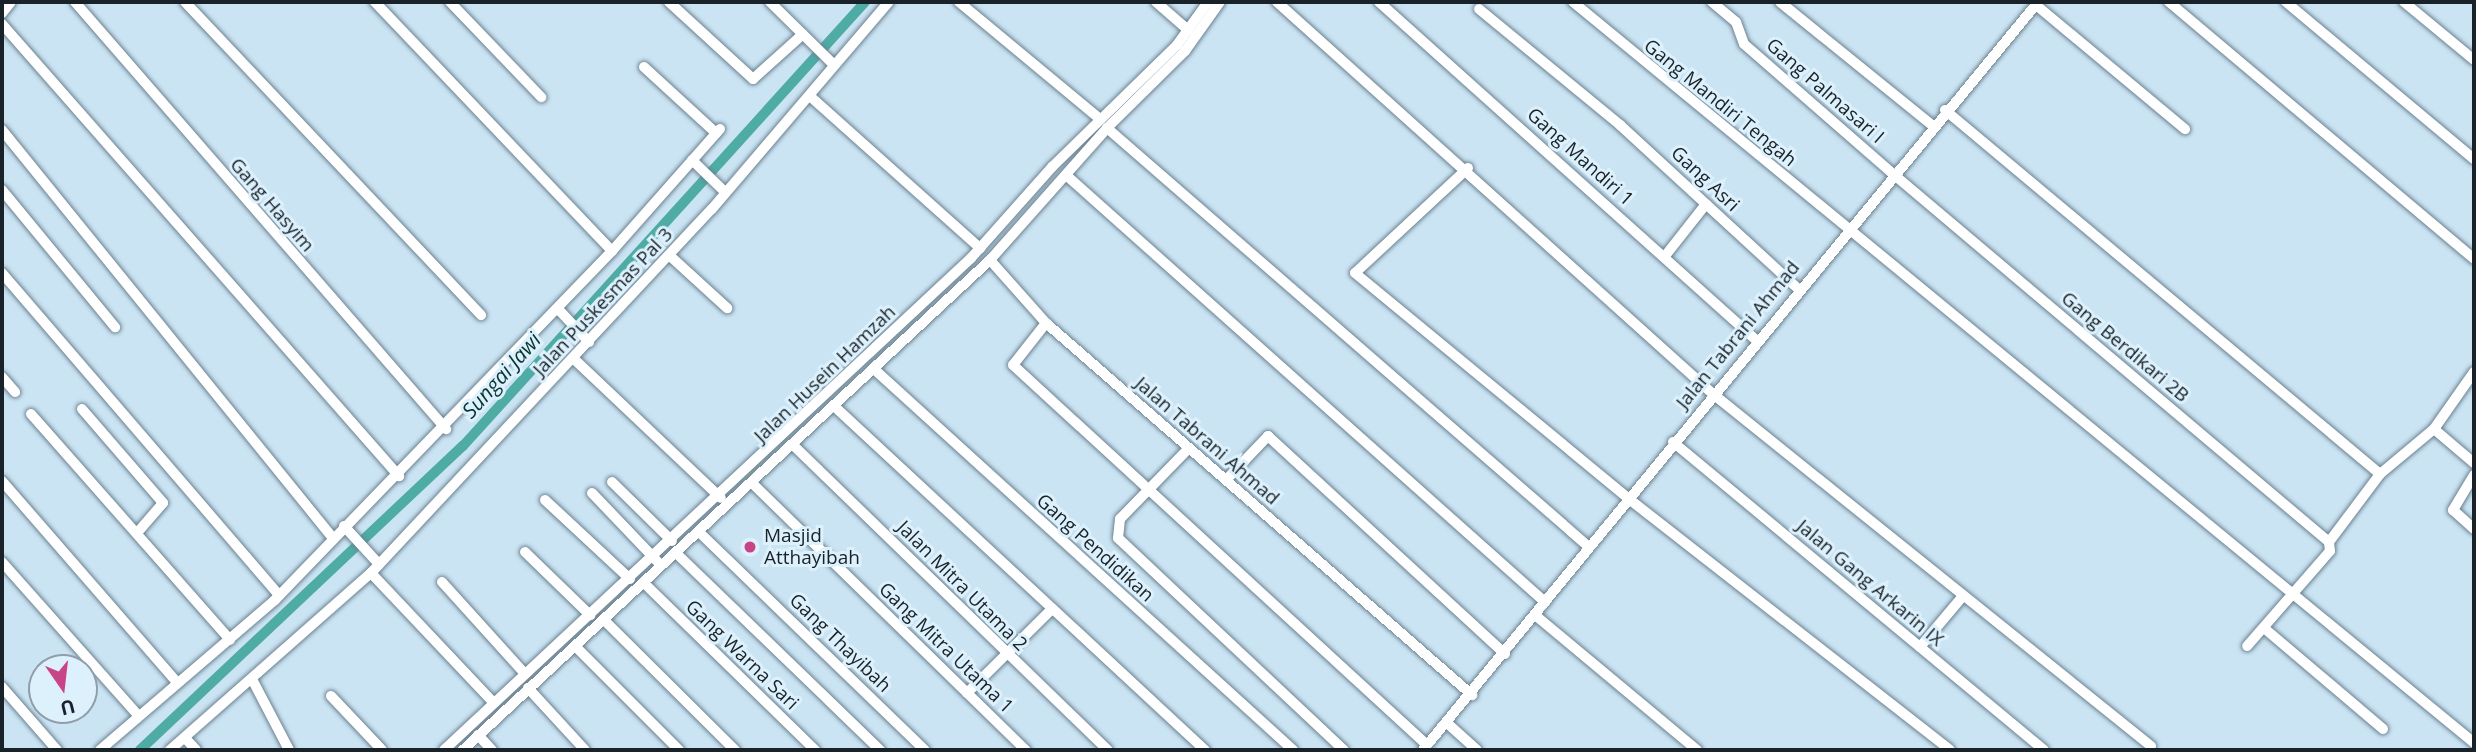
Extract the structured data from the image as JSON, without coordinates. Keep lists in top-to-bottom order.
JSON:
{
  "streets": {
    "street": [
      "Gang Palmasari I",
      "Gang Mandiri Tengah",
      "Gang Mandiri 1",
      "Gang Asri",
      "Gang Hasyim",
      "Jalan Puskesmas Pal 3",
      "Jalan Tabrani Ahmad",
      "Gang Berdikari 2B",
      "Jalan Husein Hamzah",
      "Gang Pendidikan",
      "Jalan Gang Arkarin IX",
      "Jalan Mitra Utama 2",
      "Gang Thayibah",
      "Gang Mitra Utama 1",
      "Gang Warna Sari"
    ]
  },
  "crossings": [
    ["Gang Palmasari I", "Jalan Tabrani Ahmad"],
    ["Gang Palmasari I", "Gang Berdikari 2B"],
    ["Gang Mandiri Tengah", "Jalan Tabrani Ahmad"],
    ["Gang Mandiri 1", "Jalan Tabrani Ahmad"],
    ["Gang Asri", "Jalan Tabrani Ahmad"],
    ["Jalan Tabrani Ahmad", "Gang Berdikari 2B"],
    ["Jalan Tabrani Ahmad", "Jalan Husein Hamzah"],
    ["Jalan Tabrani Ahmad", "Jalan Gang Arkarin IX"],
    ["Jalan Husein Hamzah", "Gang Pendidikan"],
    ["Jalan Husein Hamzah", "Jalan Mitra Utama 2"],
    ["Jalan Husein Hamzah", "Gang Thayibah"],
    ["Jalan Husein Hamzah", "Gang Mitra Utama 1"],
    ["Jalan Husein Hamzah", "Gang Warna Sari"]
  ],
  "water": ["Sungai Jawi"],
  "places": ["Masjid Atthayibah"],
  "north": "bottom"
}
